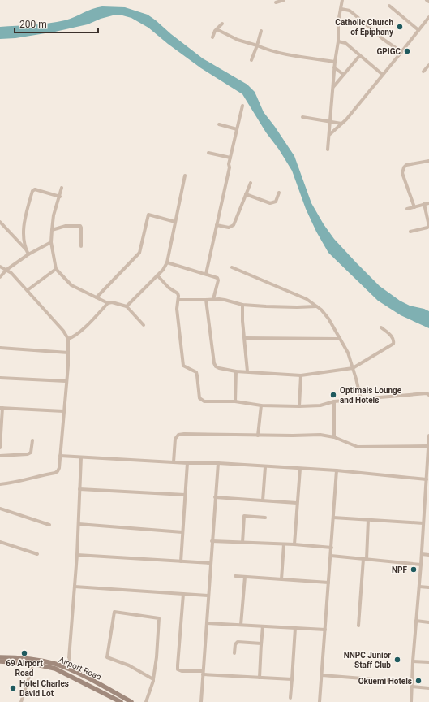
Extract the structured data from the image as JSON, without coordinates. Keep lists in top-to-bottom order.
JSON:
{
  "streets": {
    "main road": ["Airport Road"]
  },
  "places": [
    "Catholic Church of Epiphany",
    "GPIGC",
    "Optimals Lounge and Hotels",
    "NPF",
    "69 Airport Road",
    "NNPC Junior Staff Club",
    "Okuemi Hotels",
    "Hotel Charles David Lot"
  ],
  "scale_bar": "200 m"
}
